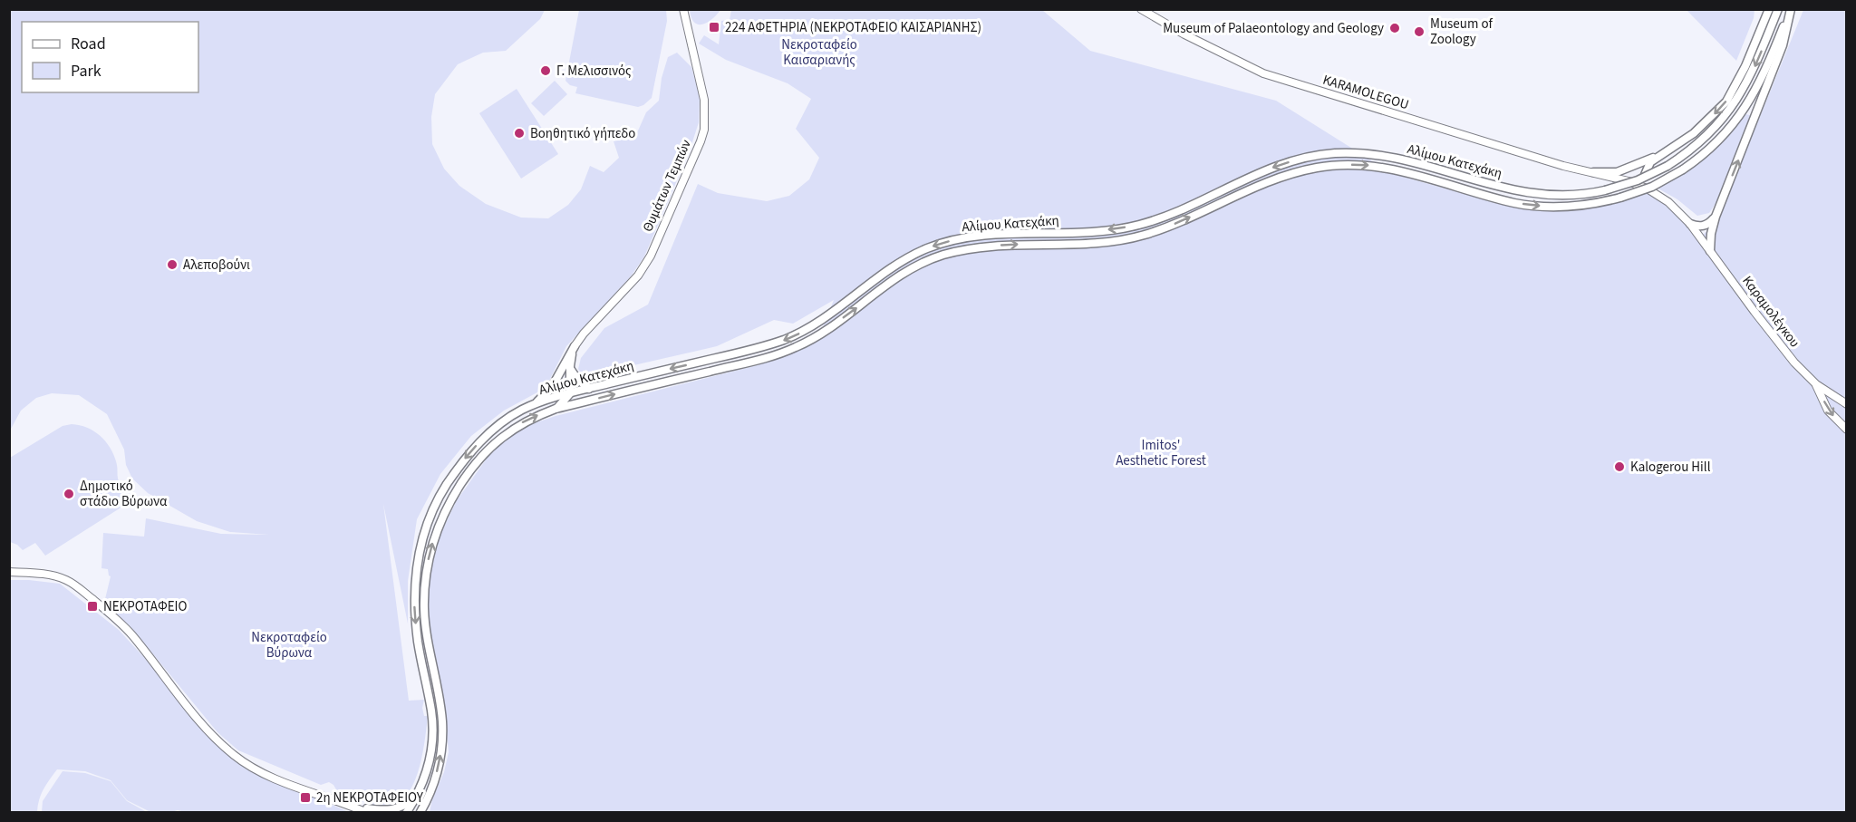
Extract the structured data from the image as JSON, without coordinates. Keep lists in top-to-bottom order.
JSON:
{
  "streets": {
    "main road": [
      "KARAMOLEGOU",
      "Αλίμου Κατεχάκη",
      "Θυμάτων Τεμπών",
      "Καραμολέγκου"
    ]
  },
  "parks": ["Νεκροταφείο Καισαριανής", "Imitos' Aesthetic Forest", "Νεκροταφείο Βύρωνα"],
  "places": {
    "transit": ["224 ΑΦΕΤΗΡΙΑ (ΝΕΚΡΟΤΑΦΕΙΟ ΚΑΙΣΑΡΙΑΝΗΣ)", "ΝΕΚΡΟΤΑΦΕΙΟ", "2η ΝΕΚΡΟΤΑΦΕΙΟΥ"],
    "other": [
      "Museum of Palaeontology and Geology",
      "Museum of Zoology",
      "Γ. Μελισσινός",
      "Βοηθητικό γήπεδο",
      "Αλεποβούνι",
      "Kalogerou Hill",
      "Δημοτικό στάδιο Βύρωνα"
    ]
  },
  "legend": ["Road", "Park"]
}
